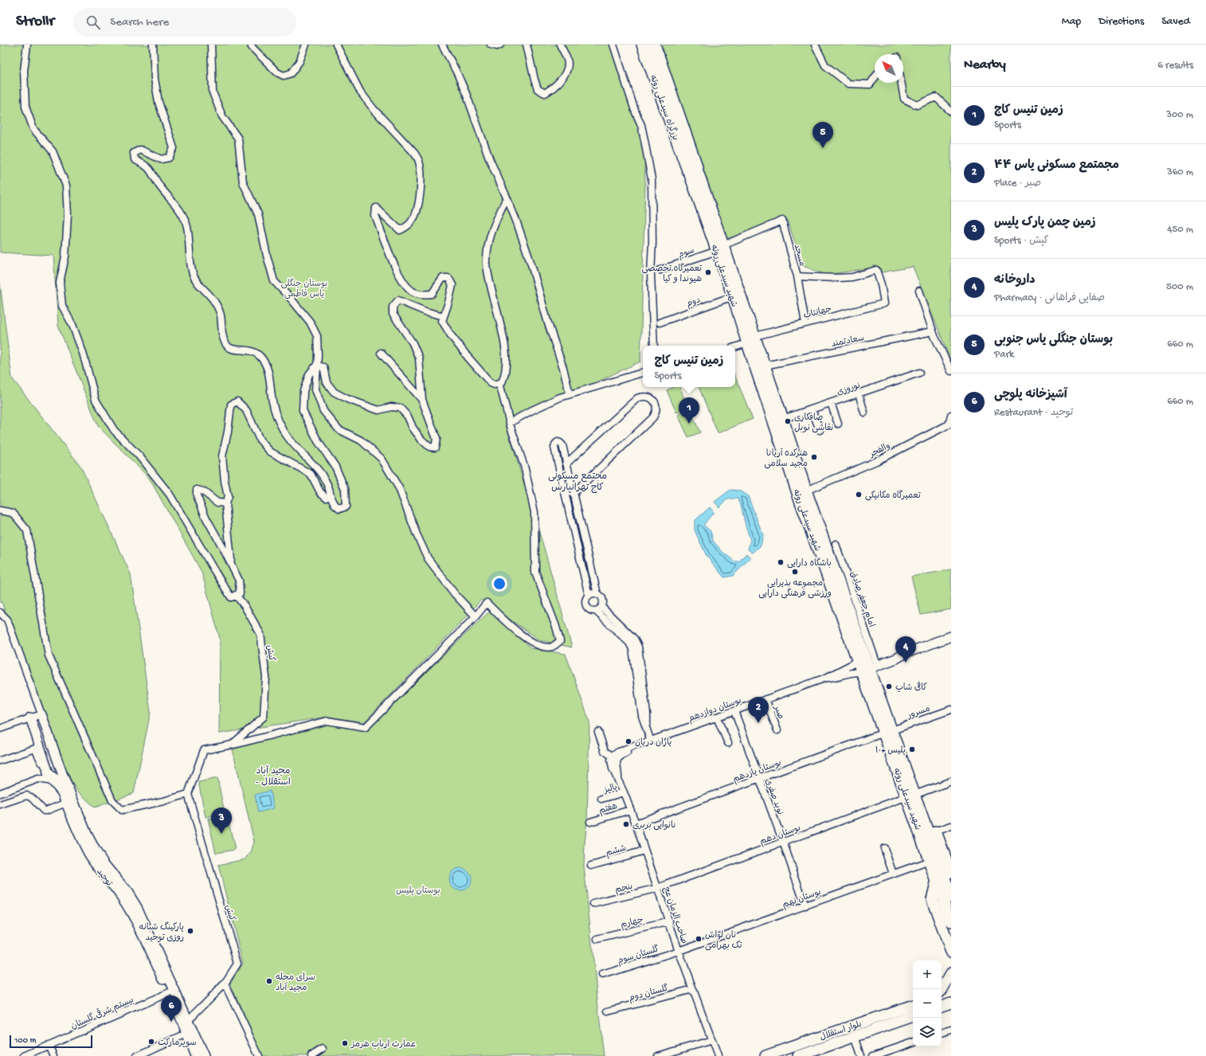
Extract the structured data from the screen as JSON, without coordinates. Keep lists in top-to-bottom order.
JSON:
{
  "streets": {
    "highway": ["بزرگراه سیدعلی روته"],
    "main road": ["شهید سیدعلی روته", "توحید", "بلوار استقلال"],
    "street": [
      "سوم",
      "مسجد",
      "دوم",
      "جهانتاب",
      "سعادتمند",
      "نوروزی",
      "والفجر",
      "امام جعفر صادق",
      "کیش",
      "بوستان دوازدهم",
      "مسرور",
      "صبر",
      "بوستان یازدهم",
      "پالیز",
      "نوید صفری",
      "هفتم",
      "بوستان دهم",
      "ششم",
      "پنجم",
      "بوستان نهم",
      "صاحب الزمان عج",
      "چهارم",
      "گلستان سوم",
      "گلستان دوم",
      "بیستم شرقی گلستان"
    ]
  },
  "crossings": [
    ["بزرگراه سیدعلی روته", "شهید سیدعلی روته"],
    ["سوم", "مسجد"],
    ["سوم", "شهید سیدعلی روته"],
    ["مسجد", "شهید سیدعلی روته"],
    ["مسجد", "جهانتاب"],
    ["شهید سیدعلی روته", "دوم"],
    ["شهید سیدعلی روته", "جهانتاب"],
    ["شهید سیدعلی روته", "سعادتمند"],
    ["شهید سیدعلی روته", "نوروزی"],
    ["شهید سیدعلی روته", "والفجر"],
    ["شهید سیدعلی روته", "امام جعفر صادق"],
    ["شهید سیدعلی روته", "بوستان دوازدهم"],
    ["شهید سیدعلی روته", "مسرور"],
    ["شهید سیدعلی روته", "بوستان یازدهم"],
    ["شهید سیدعلی روته", "بوستان دهم"],
    ["شهید سیدعلی روته", "بوستان نهم"],
    ["امام جعفر صادق", "بوستان دوازدهم"],
    ["کیش", "توحید"],
    ["بوستان دوازدهم", "صبر"],
    ["بوستان دوازدهم", "نوید صفری"],
    ["بوستان دوازدهم", "صاحب الزمان عج"],
    ["مسرور", "بوستان یازدهم"],
    ["بوستان یازدهم", "نوید صفری"],
    ["بوستان یازدهم", "صاحب الزمان عج"],
    ["پالیز", "صاحب الزمان عج"],
    ["نوید صفری", "بوستان دهم"],
    ["نوید صفری", "بوستان نهم"],
    ["هفتم", "صاحب الزمان عج"],
    ["بوستان دهم", "پنجم"],
    ["بوستان دهم", "صاحب الزمان عج"],
    ["ششم", "صاحب الزمان عج"],
    ["توحید", "بیستم شرقی گلستان"],
    ["پنجم", "صاحب الزمان عج"],
    ["بوستان نهم", "صاحب الزمان عج"],
    ["بوستان نهم", "گلستان سوم"],
    ["صاحب الزمان عج", "چهارم"],
    ["صاحب الزمان عج", "گلستان سوم"],
    ["صاحب الزمان عج", "گلستان دوم"]
  ],
  "districts": ["مجتمع مسکونی کاج تهرانپارس", "مجید آباد - استقلال"],
  "parks": ["بوستان جنگلی یاس فاطمی", "بوستان پلیس"],
  "places": [
    "تعمیرگاه تخصصی هیوندا و کیا",
    "صافکاری نقاشی نوبل",
    "هنرکده آریانا مجید سلامی",
    "تعمیرگاه مکانیکی",
    "باشگاه دارایی",
    "مجموعه پذیرایی ورزشی فرهنگی دارایی",
    "کافی شاپ",
    "یاران دریان",
    "پلیس +۱۰",
    "نانوایی بربری",
    "پارکینگ شبانه روزی توحید",
    "نان‌ لواش‌ تک‌ بهرامی",
    "سرای محله مجید آباد",
    "سوپرمارکت",
    "عمارت ارباب هرمز"
  ],
  "scale_bar": "100 m",
  "north": "top left",
  "page": {
    "header": "Strollr",
    "search": "Search here",
    "nav": ["Map", "Directions", "Saved"],
    "heading": ["Nearby", "6 results"],
    "list": [
      {
        "mark": "1",
        "name": "زمین تنیس کاج",
        "note": "Sports",
        "value": "300 m"
      },
      {
        "mark": "2",
        "name": "مجمتمع مسکونی یاس ۴۴",
        "note": "Place · صبر",
        "value": "360 m"
      },
      {
        "mark": "3",
        "name": "زمین چمن پارک پلیس",
        "note": "Sports · کیش",
        "value": "450 m"
      },
      {
        "mark": "4",
        "name": "داروخانه",
        "note": "Pharmacy · صفایی فراهانی",
        "value": "500 m"
      },
      {
        "mark": "5",
        "name": "بوستان جنگلی یاس جنوبی",
        "note": "Park",
        "value": "660 m"
      },
      {
        "mark": "6",
        "name": "آشپزخانه پلوچی",
        "note": "Restaurant · توحید",
        "value": "660 m"
      }
    ],
    "pins": [
      "5",
      "1",
      "4",
      "2",
      "3",
      "6"
    ],
    "popup": ["زمین تنیس کاج", "Sports"],
    "map_buttons": ["+", "−"],
    "scale": "100 m"
  }
}
